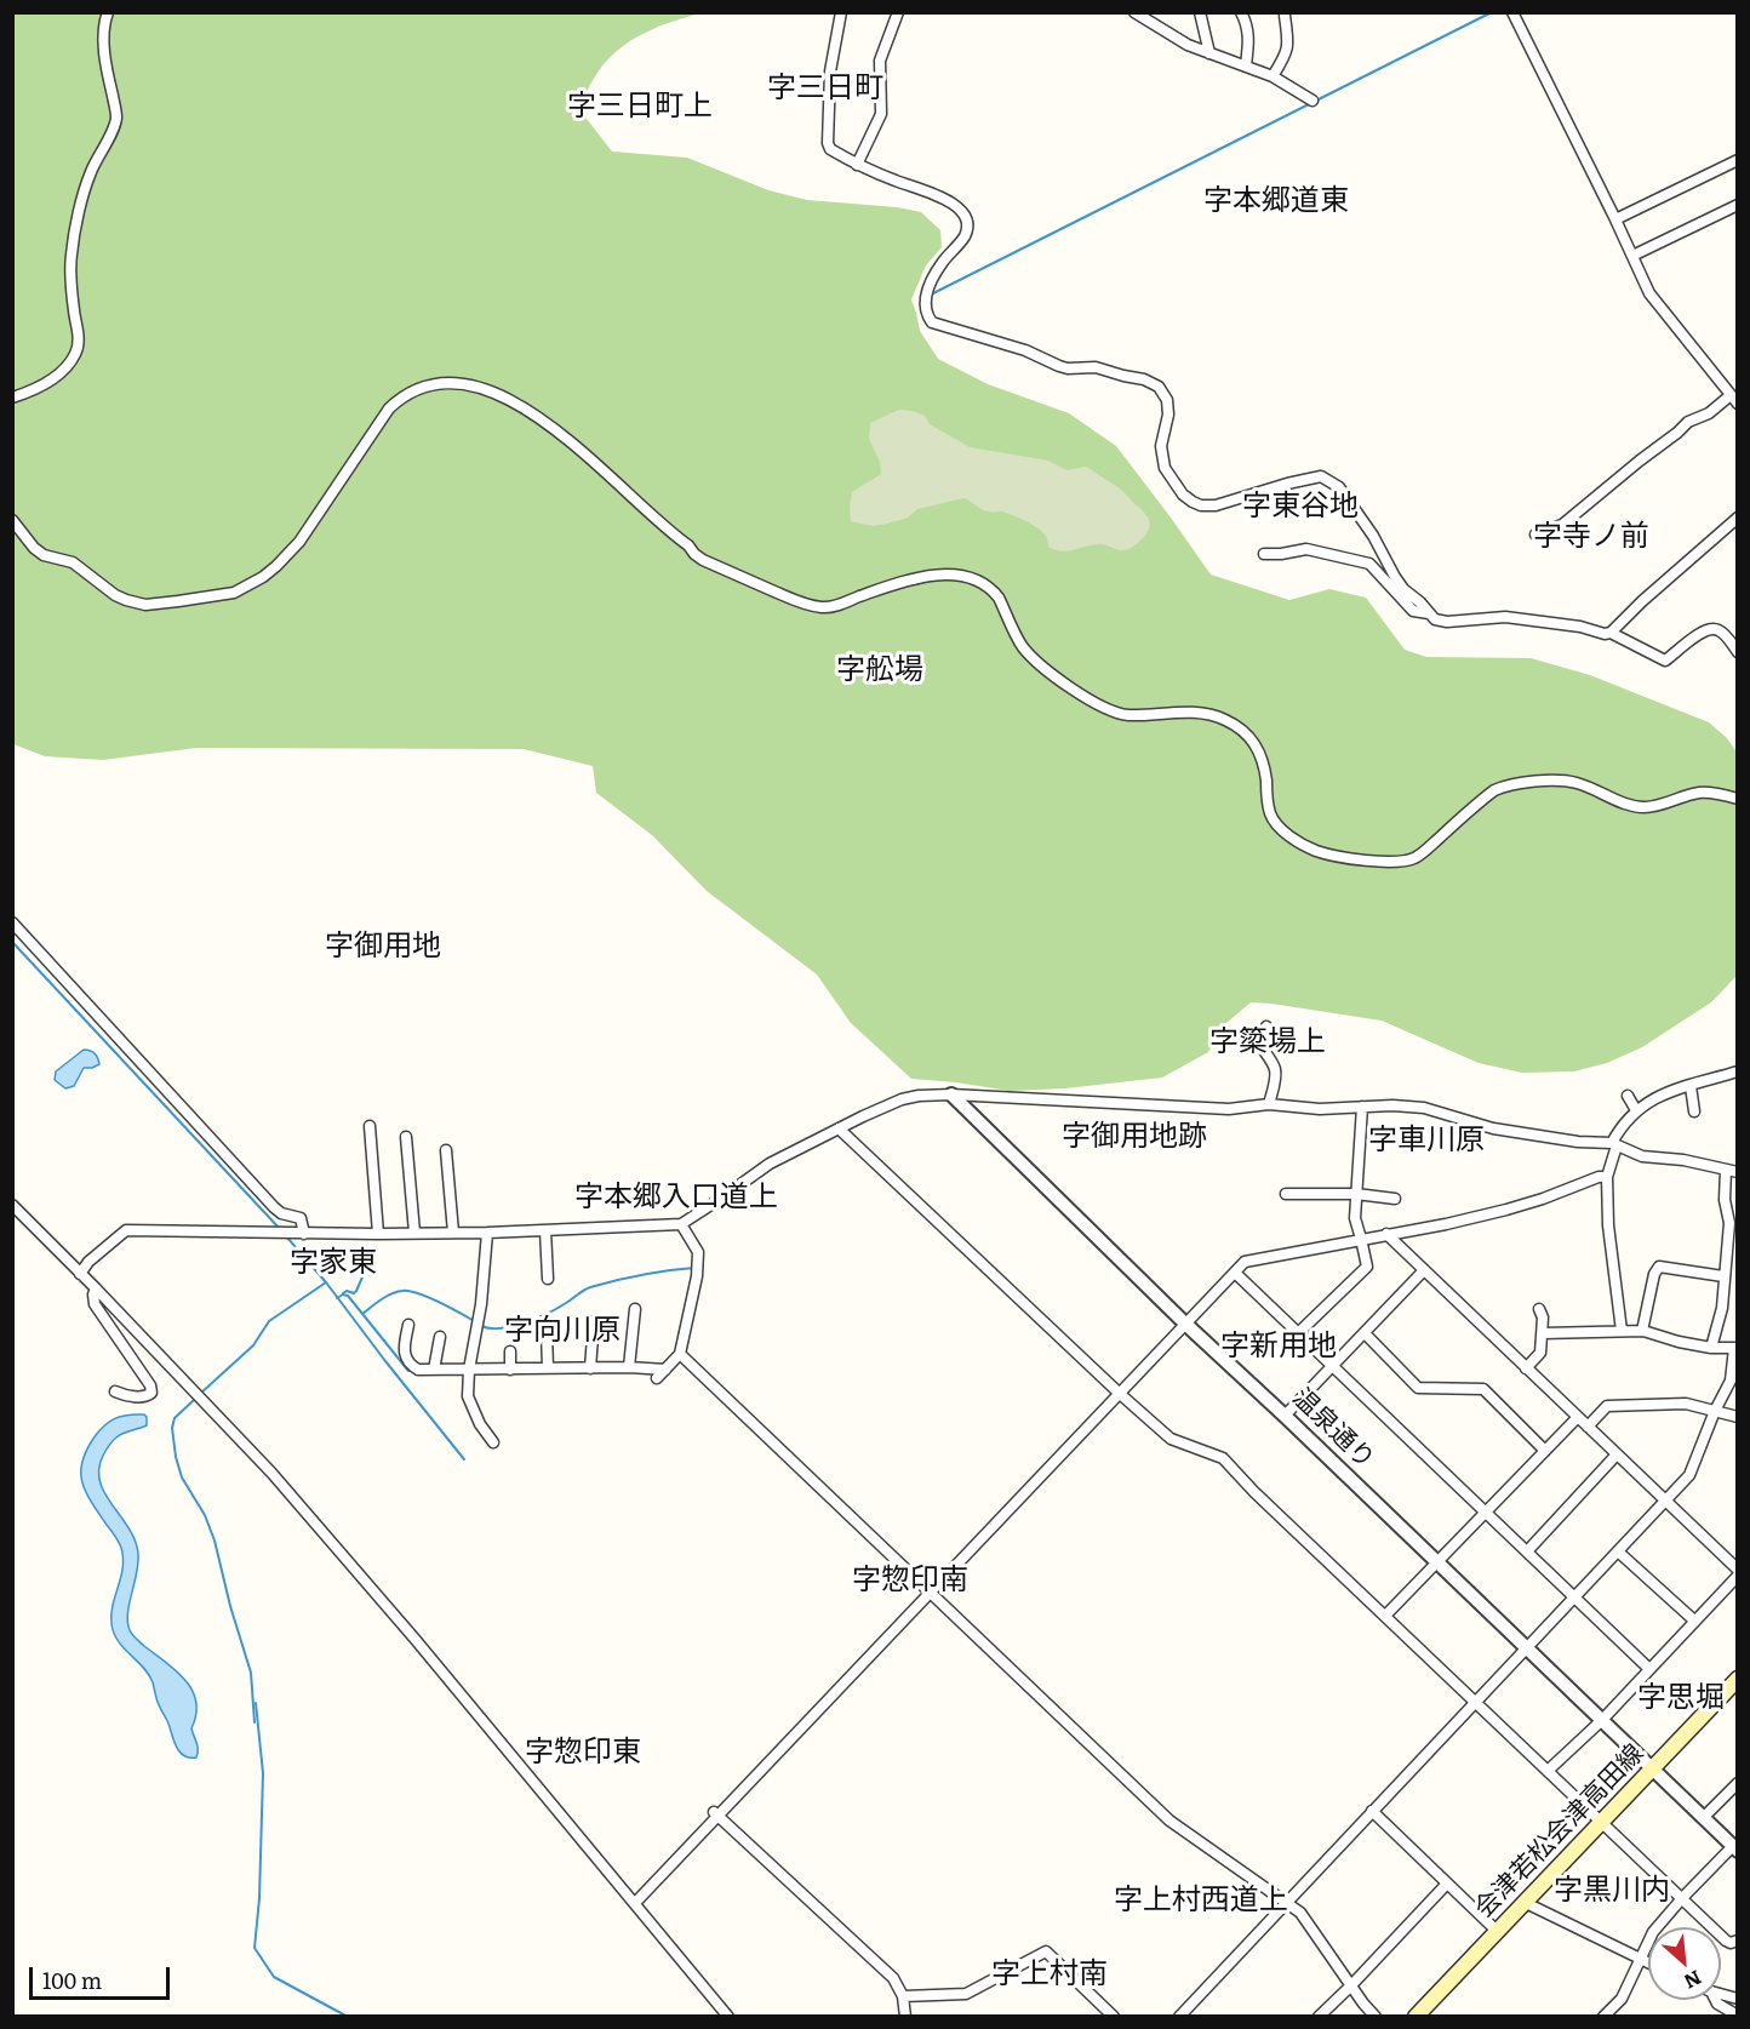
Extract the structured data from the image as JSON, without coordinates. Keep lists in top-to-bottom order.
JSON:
{
  "streets": {
    "main road": ["会津若松会津高田線"],
    "street": ["温泉通り"]
  },
  "crossings": [
    ["温泉通り", "会津若松会津高田線"]
  ],
  "districts": [
    "字三日町",
    "字三日町上",
    "字本郷道東",
    "字東谷地",
    "字寺ノ前",
    "字舩場",
    "字御用地",
    "字簗場上",
    "字御用地跡",
    "字車川原",
    "字本郷入口道上",
    "字家東",
    "字向川原",
    "字新用地",
    "字惣印南",
    "字思堀",
    "字惣印東",
    "字黒川内",
    "字上村西道上",
    "字上村南"
  ],
  "scale_bar": "100 m",
  "north": "bottom right"
}
